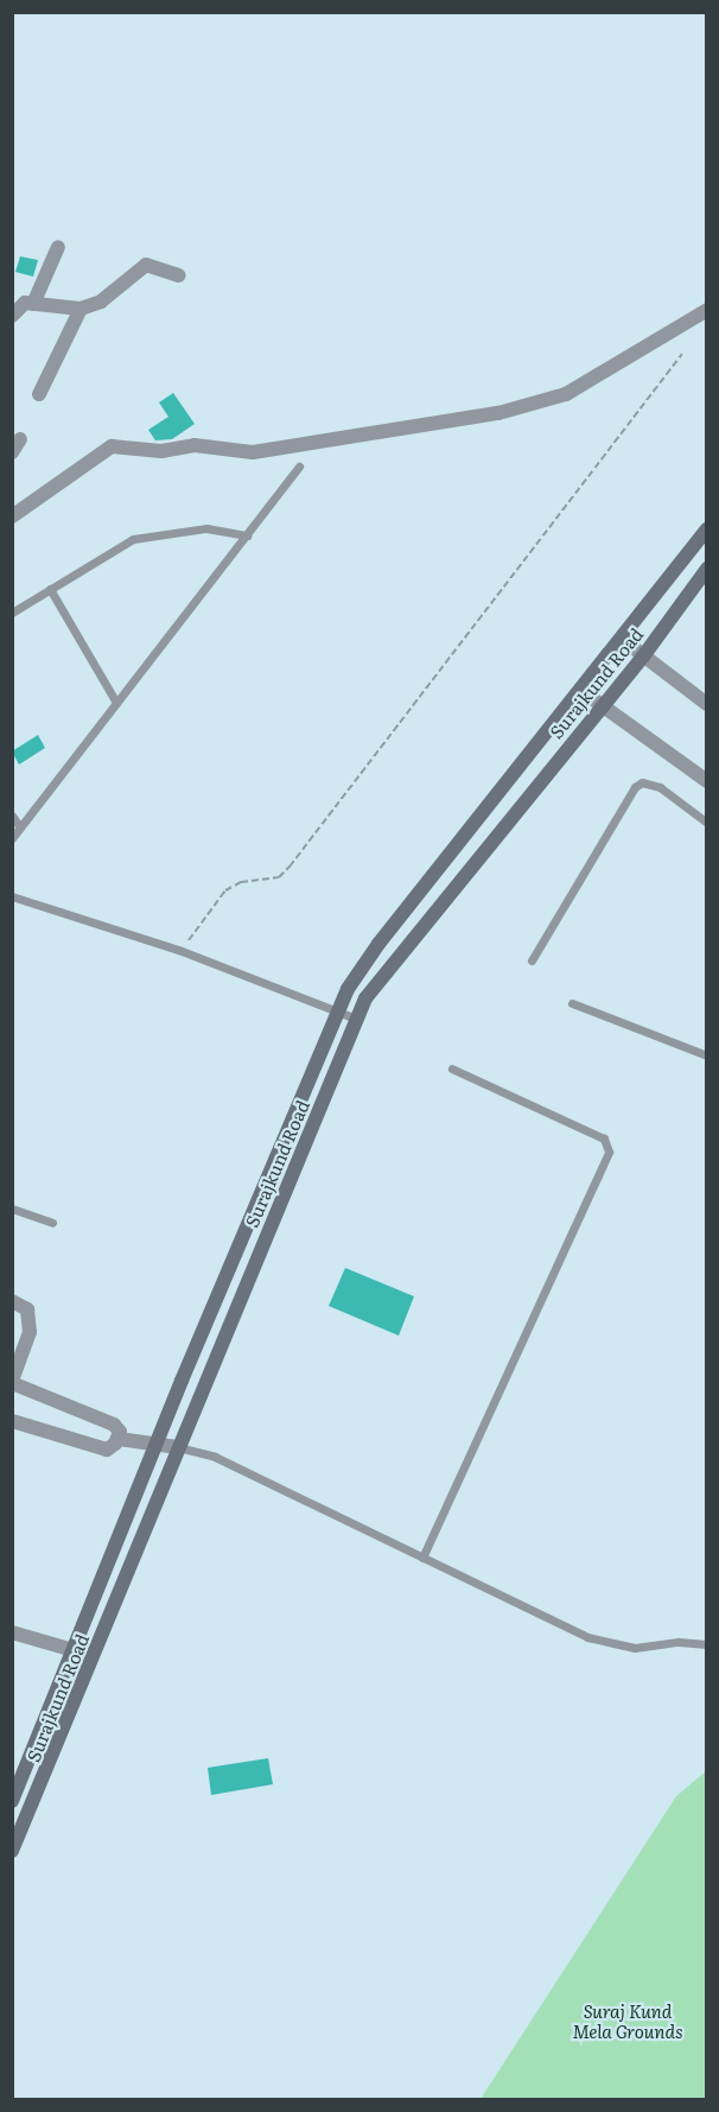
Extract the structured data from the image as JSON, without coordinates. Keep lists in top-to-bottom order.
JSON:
{
  "streets": {
    "main road": ["Surajkund Road"]
  },
  "parks": ["Suraj Kund Mela Grounds"]
}
